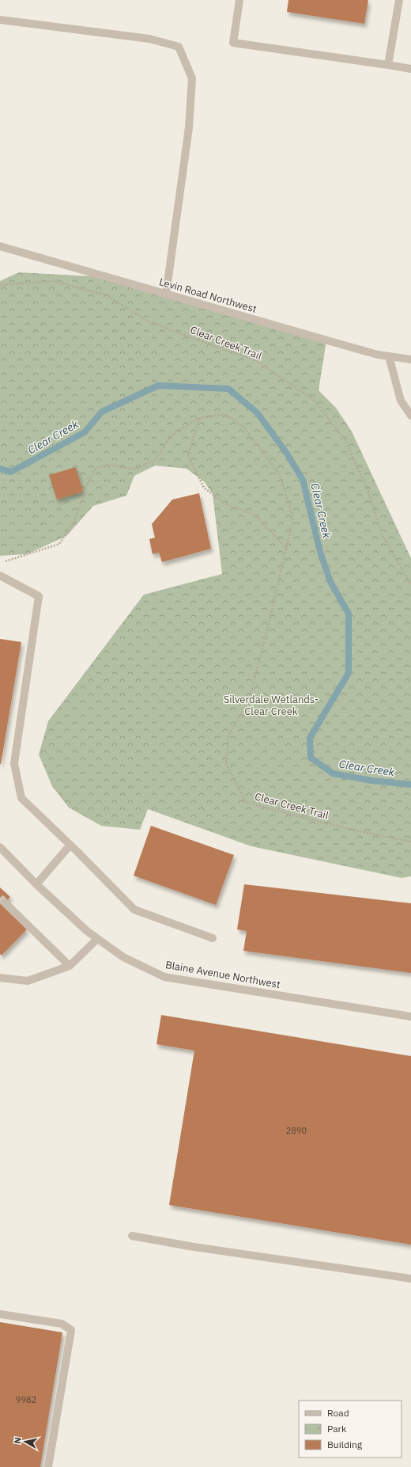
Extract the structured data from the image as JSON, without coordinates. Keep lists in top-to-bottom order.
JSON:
{
  "streets": {
    "street": ["Levin Road Northwest", "Blaine Avenue Northwest"],
    "path": ["Clear Creek Trail"]
  },
  "water": ["Clear Creek"],
  "parks": ["Silverdale Wetlands- Clear Creek"],
  "house_numbers": ["2890", "9982"],
  "legend": ["Road", "Park", "Building"],
  "north": "left"
}
